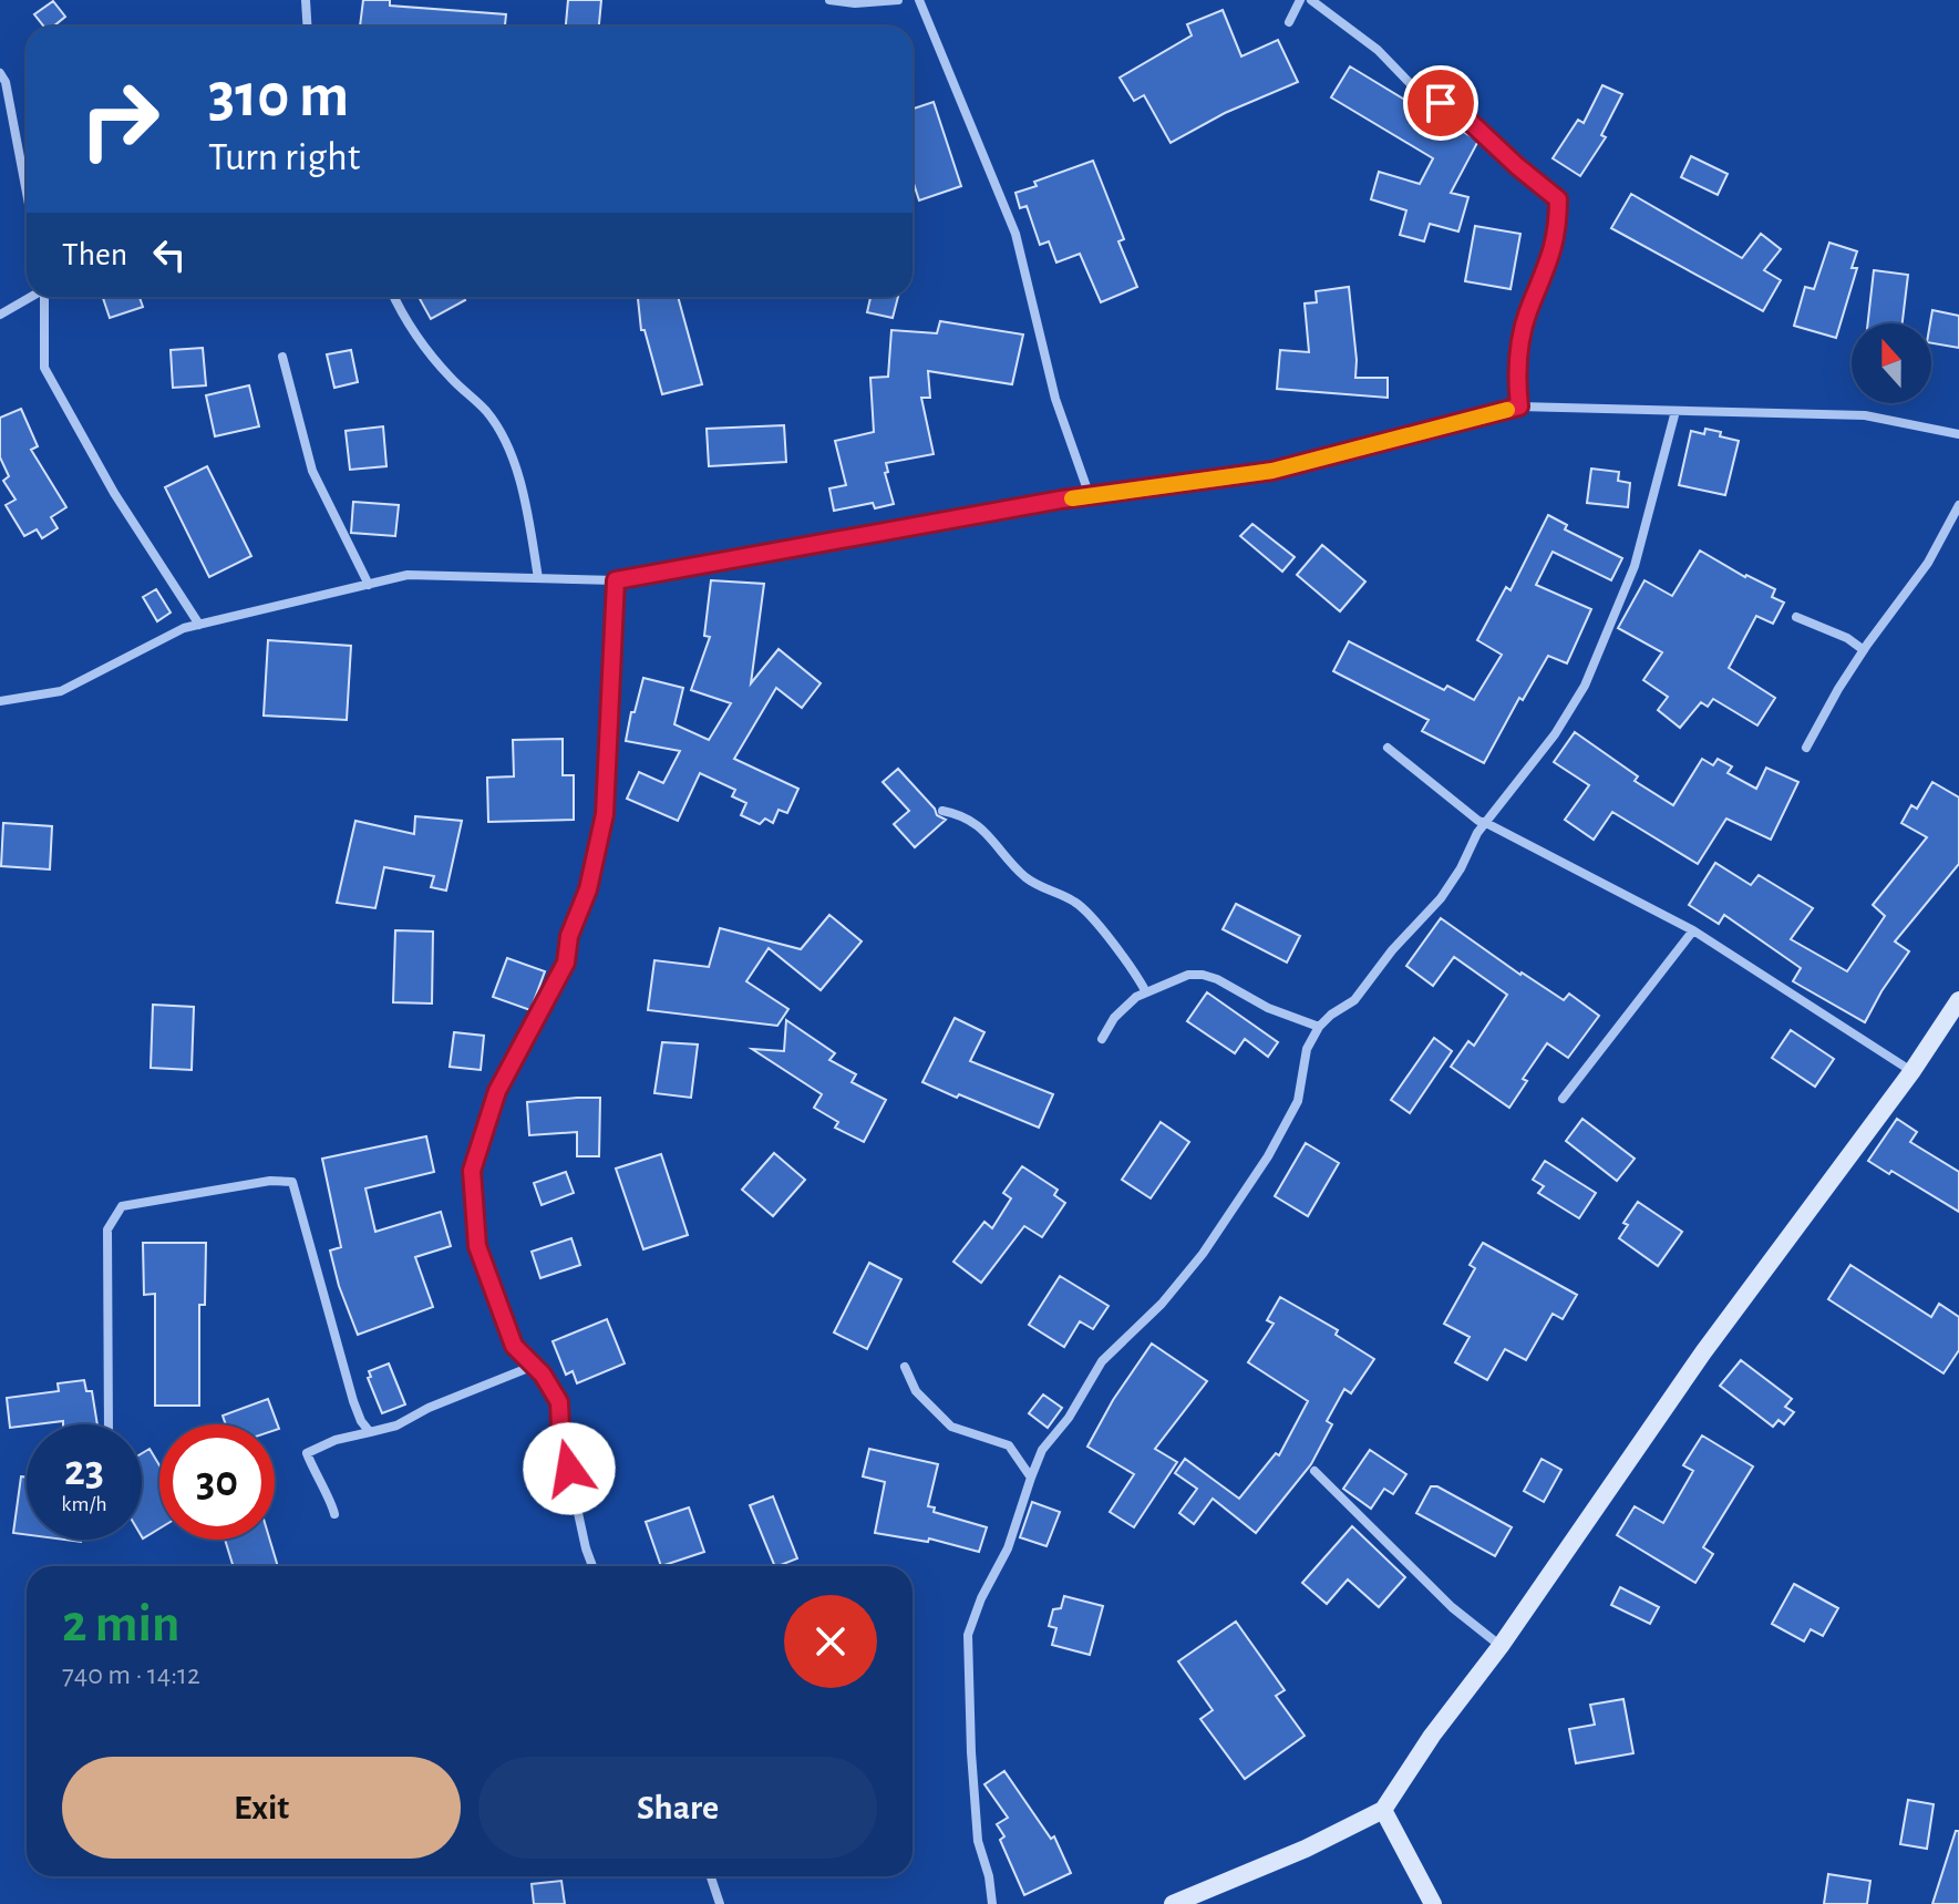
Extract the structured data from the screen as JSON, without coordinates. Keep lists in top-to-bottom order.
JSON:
{
  "north": "top",
  "page": {
    "turn": ["310 m", "Turn right"],
    "then": "Then",
    "speed": "23 km/h",
    "limit": "30",
    "heading": ["2 min", "740 m · 14:12"],
    "buttons": ["Exit", "Share"]
  }
}
